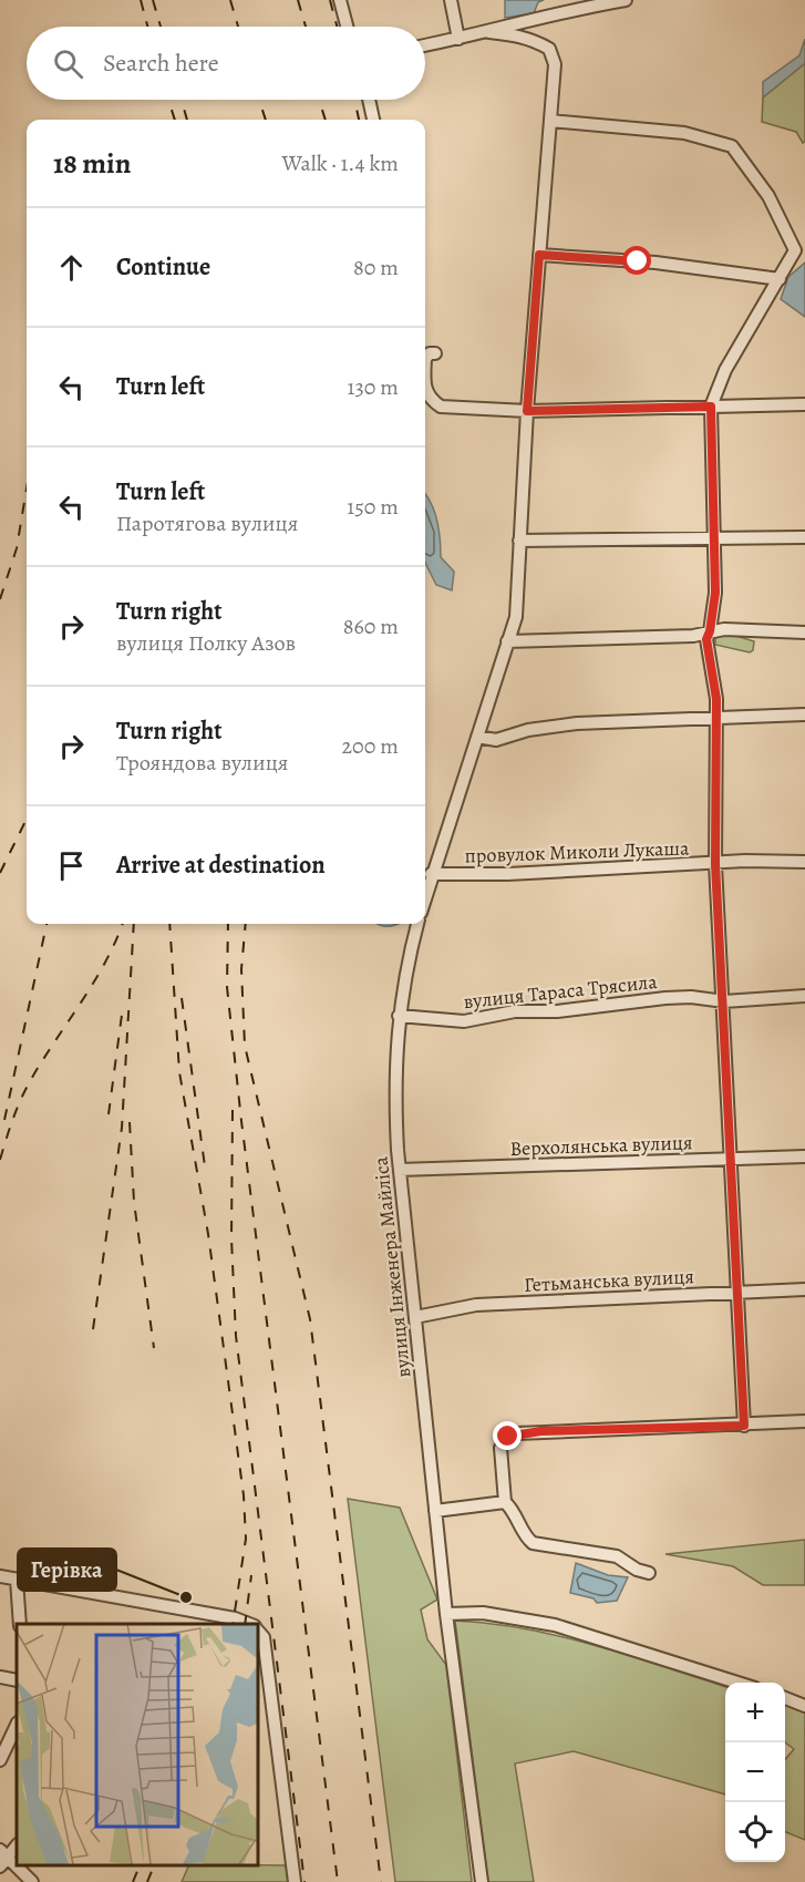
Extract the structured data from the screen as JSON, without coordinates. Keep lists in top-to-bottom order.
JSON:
{
  "streets": {
    "street": [
      "провулок Миколи Лукаша",
      "вулиця Тараса Трясила",
      "Верхолянська вулиця",
      "вулиця Інженера Майліса",
      "Гетьманська вулиця"
    ]
  },
  "crossings": [
    ["вулиця Тараса Трясила", "вулиця Інженера Майліса"],
    ["Верхолянська вулиця", "вулиця Інженера Майліса"],
    ["вулиця Інженера Майліса", "Гетьманська вулиця"]
  ],
  "places": ["Герівка"],
  "page": {
    "search": "Search here",
    "heading": ["18 min", "Walk · 1.4 km"],
    "list": [
      ["Continue", "80 m"],
      ["Turn left", "130 m"],
      ["Turn left", "Паротягова вулиця", "150 m"],
      ["Turn right", "вулиця Полку Азов", "860 m"],
      ["Turn right", "Трояндова вулиця", "200 m"],
      "Arrive at destination"
    ],
    "map_buttons": ["+", "−"]
  }
}
